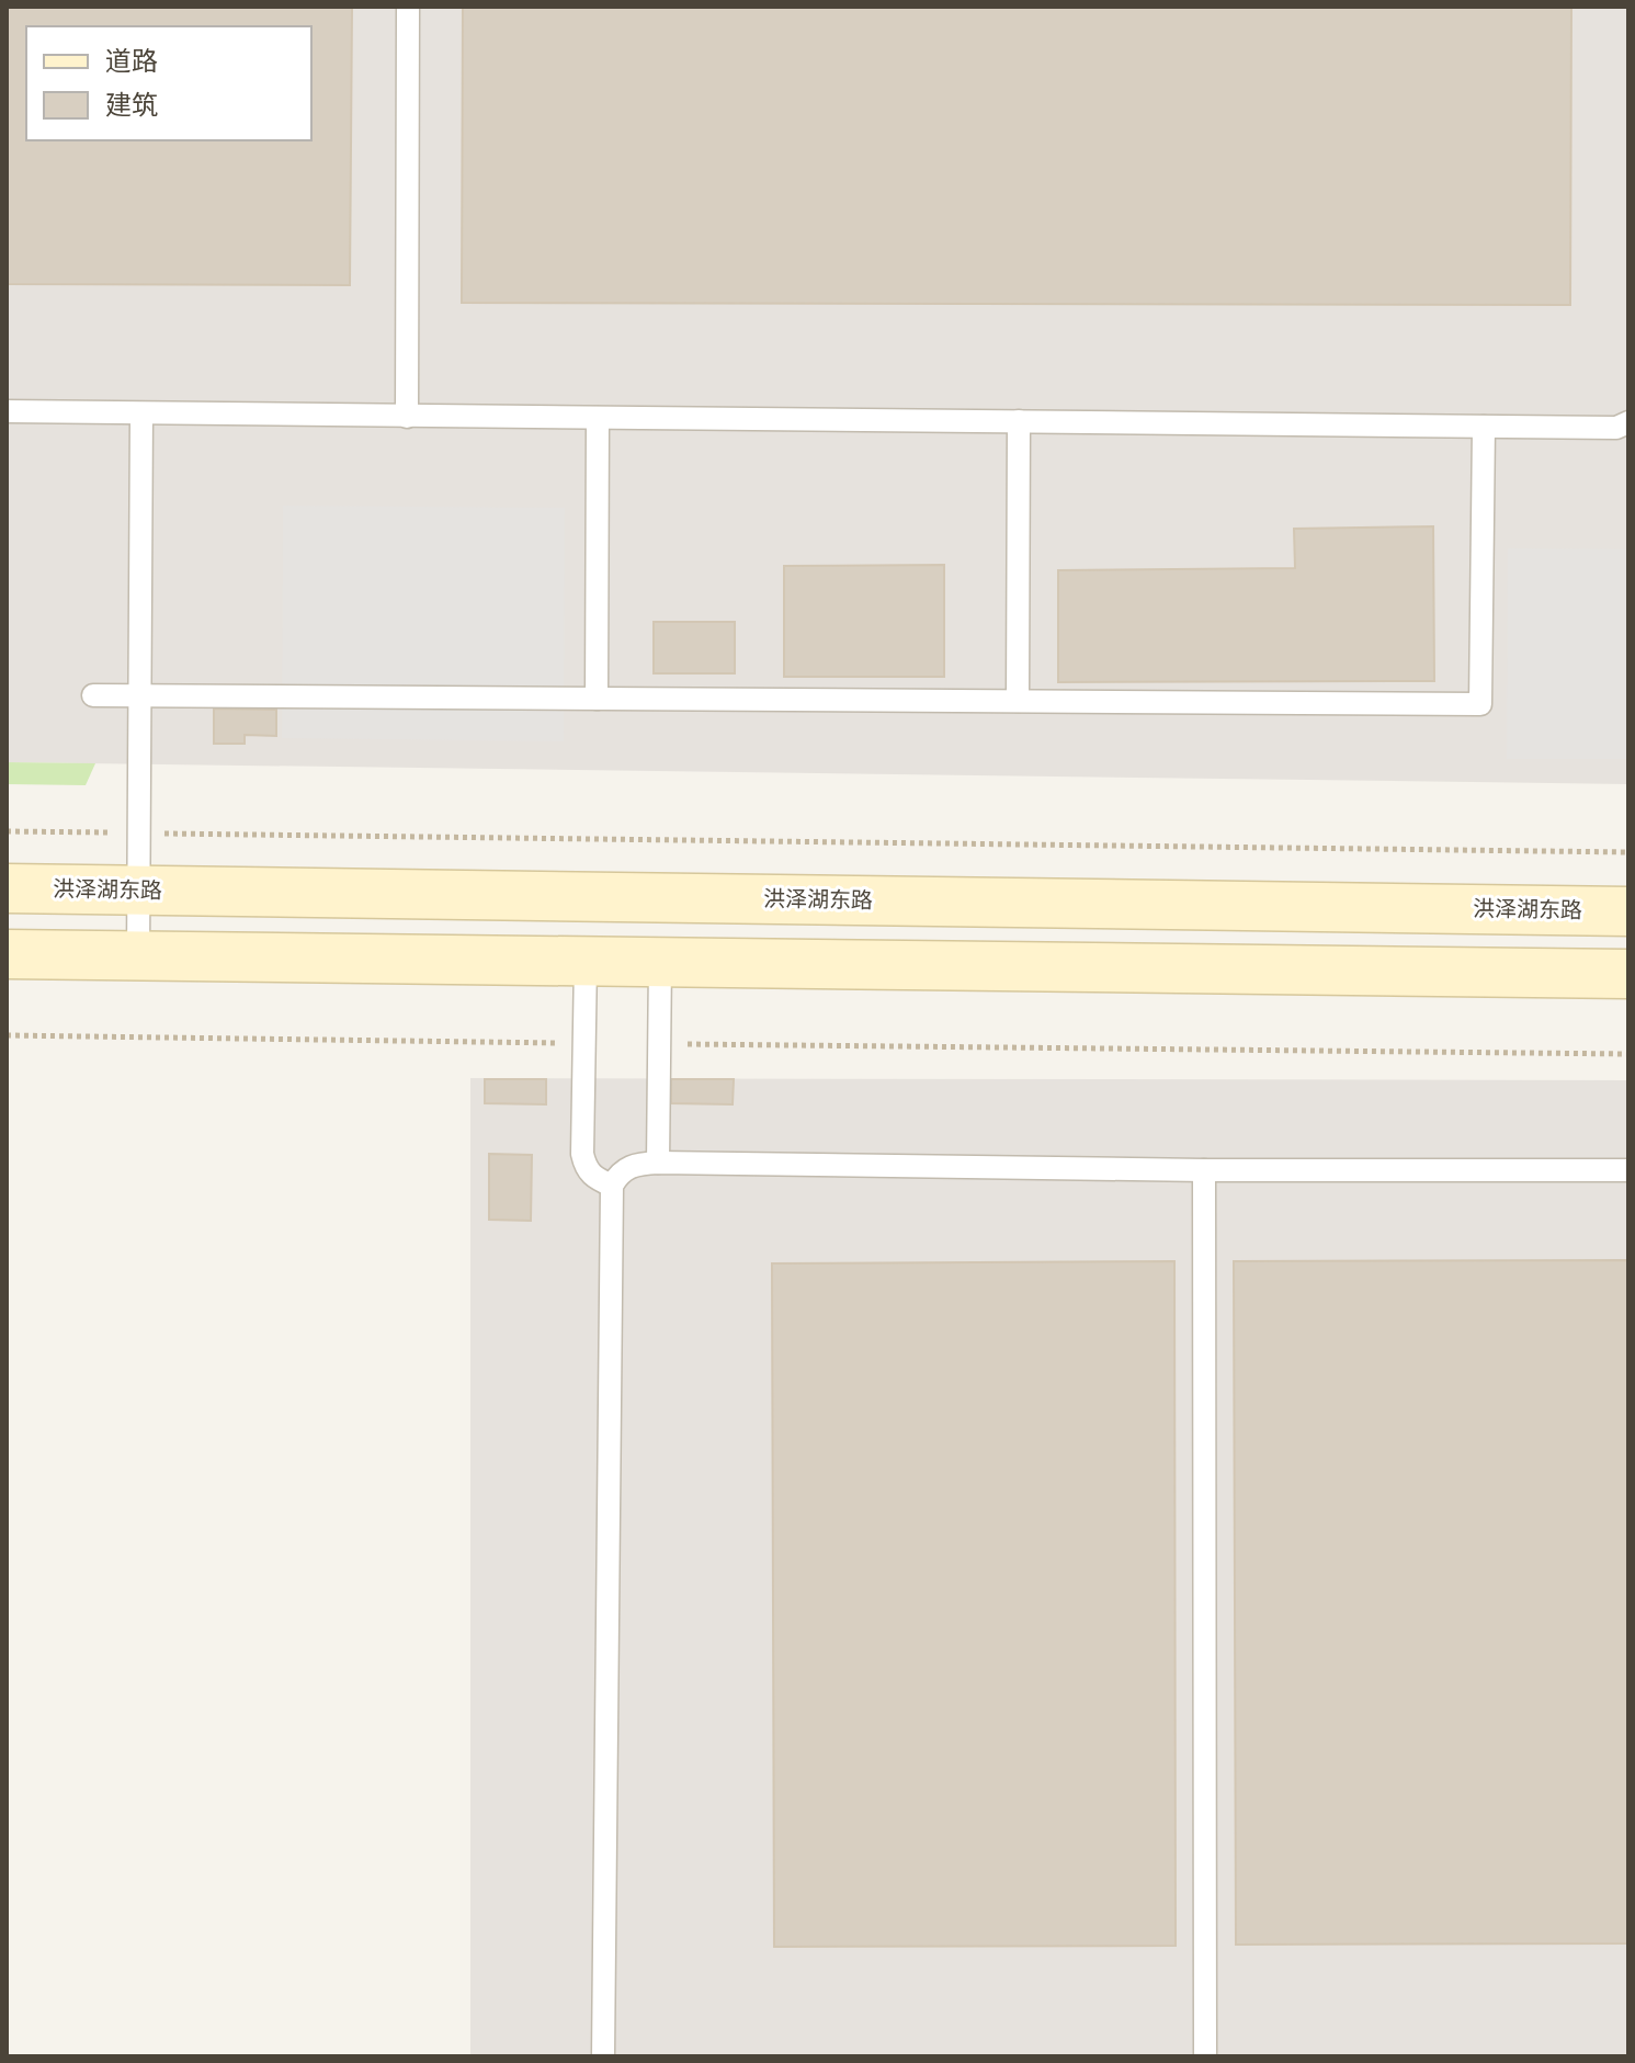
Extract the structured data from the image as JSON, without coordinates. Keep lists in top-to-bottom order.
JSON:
{
  "streets": {
    "street": ["洪泽湖东路"]
  },
  "legend": ["道路", "建筑"]
}
